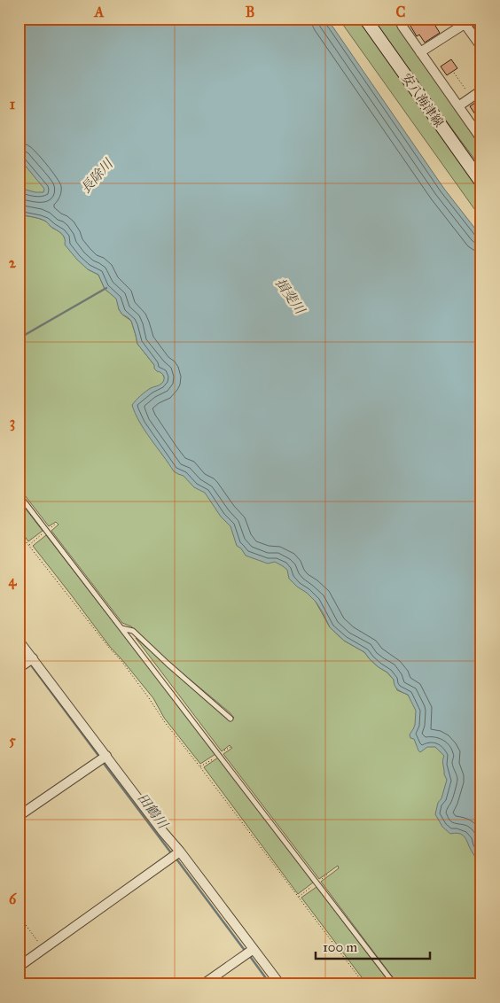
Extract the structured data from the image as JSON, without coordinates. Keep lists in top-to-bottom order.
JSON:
{
  "streets": {
    "main road": ["安八海津線"]
  },
  "water": ["長除川", "揖斐川", "田鶴川"],
  "scale_bar": "100 m",
  "grid": {
    "columns": ["A", "B", "C"],
    "rows": [
      "1",
      "2",
      "3",
      "4",
      "5",
      "6"
    ]
  }
}
